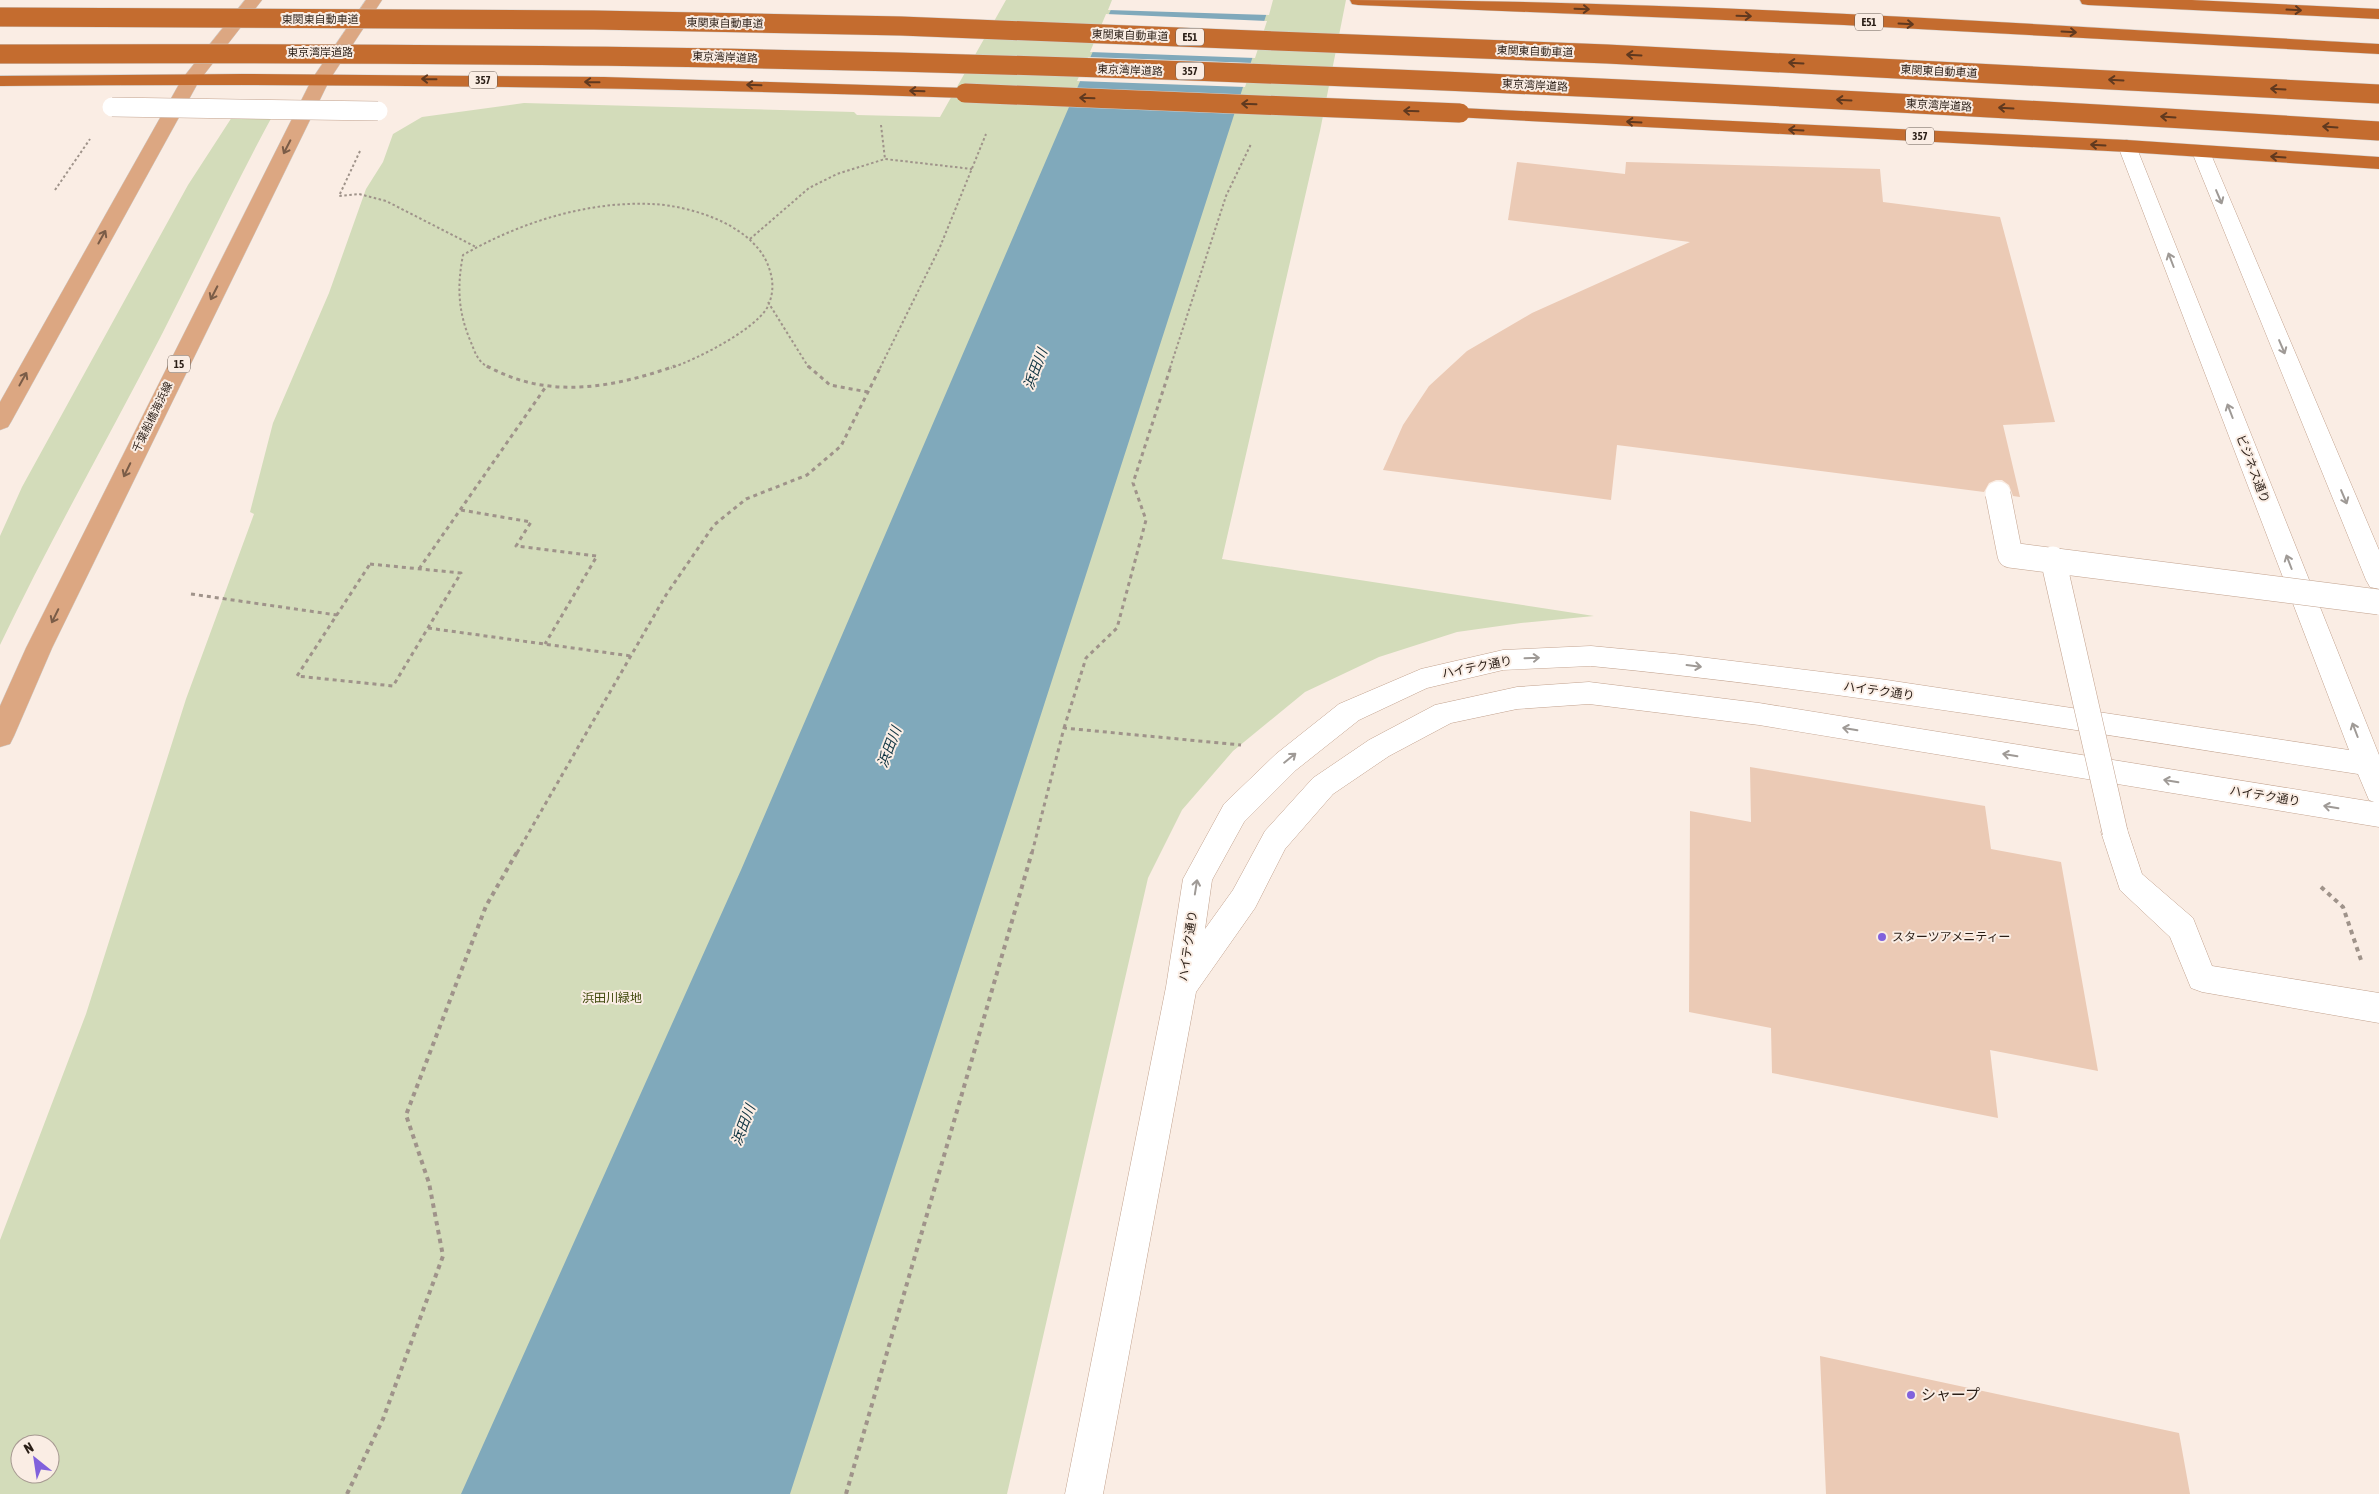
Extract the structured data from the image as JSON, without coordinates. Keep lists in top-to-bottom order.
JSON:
{
  "streets": {
    "highway": [
      "東関東自動車道",
      "E51",
      "東京湾岸道路",
      "357"
    ],
    "main road": ["15", "千葉船橋海浜線"],
    "street": ["ビジネス通り", "ハイテク通り"]
  },
  "crossings": [
    ["357", "千葉船橋海浜線"],
    ["357", "ビジネス通り"],
    ["ビジネス通り", "ハイテク通り"]
  ],
  "water": ["浜田川"],
  "parks": ["浜田川緑地"],
  "places": ["スターツアメニティー", "シャープ"],
  "north": "top left"
}
